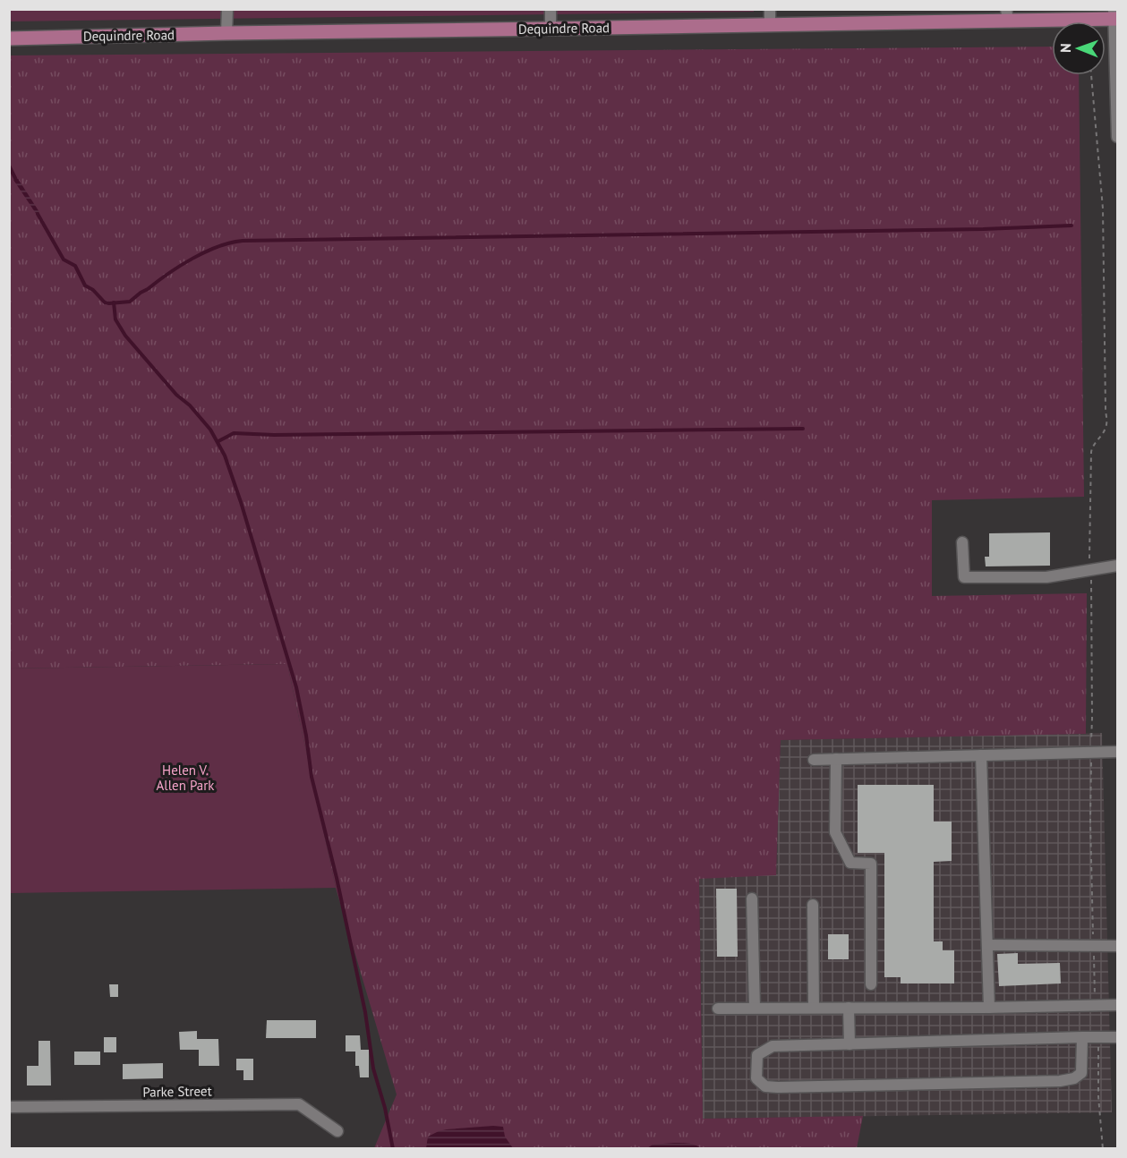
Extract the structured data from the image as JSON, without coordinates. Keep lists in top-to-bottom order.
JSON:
{
  "streets": {
    "main road": ["Dequindre Road"],
    "street": ["Parke Street"]
  },
  "parks": ["Helen V. Allen Park"],
  "north": "left"
}
